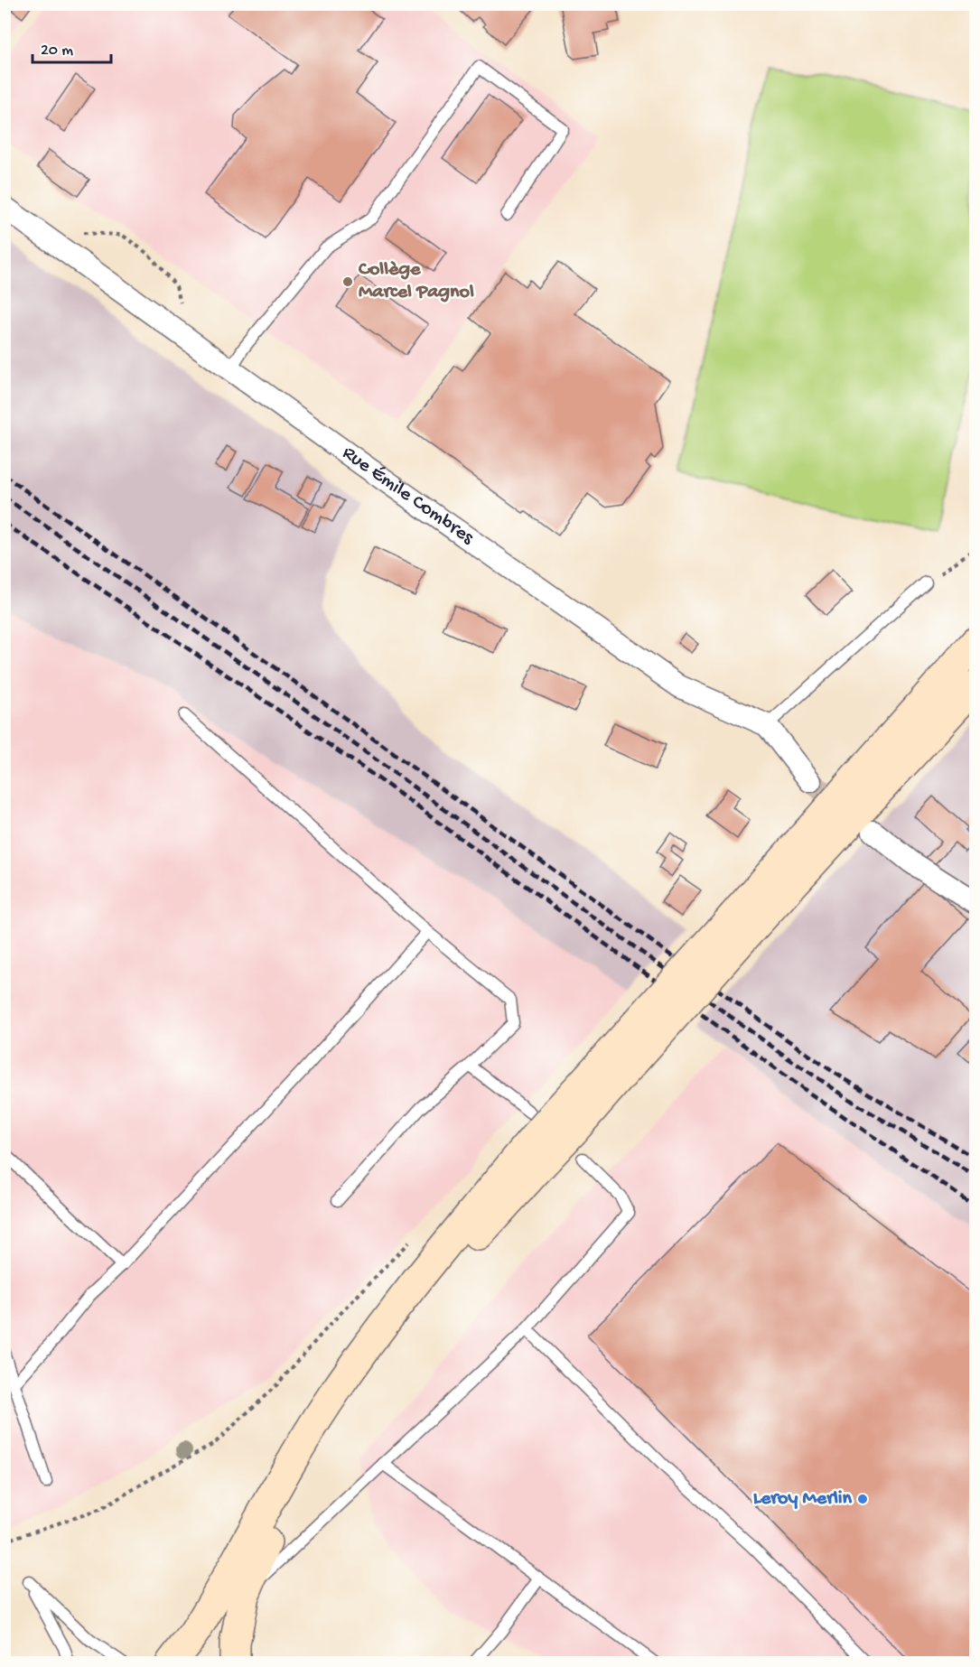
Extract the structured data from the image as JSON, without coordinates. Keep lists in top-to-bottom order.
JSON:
{
  "streets": {
    "street": ["Rue Émile Combres"]
  },
  "places": ["Collège Marcel Pagnol", "Leroy Merlin"],
  "scale_bar": "20 m"
}
